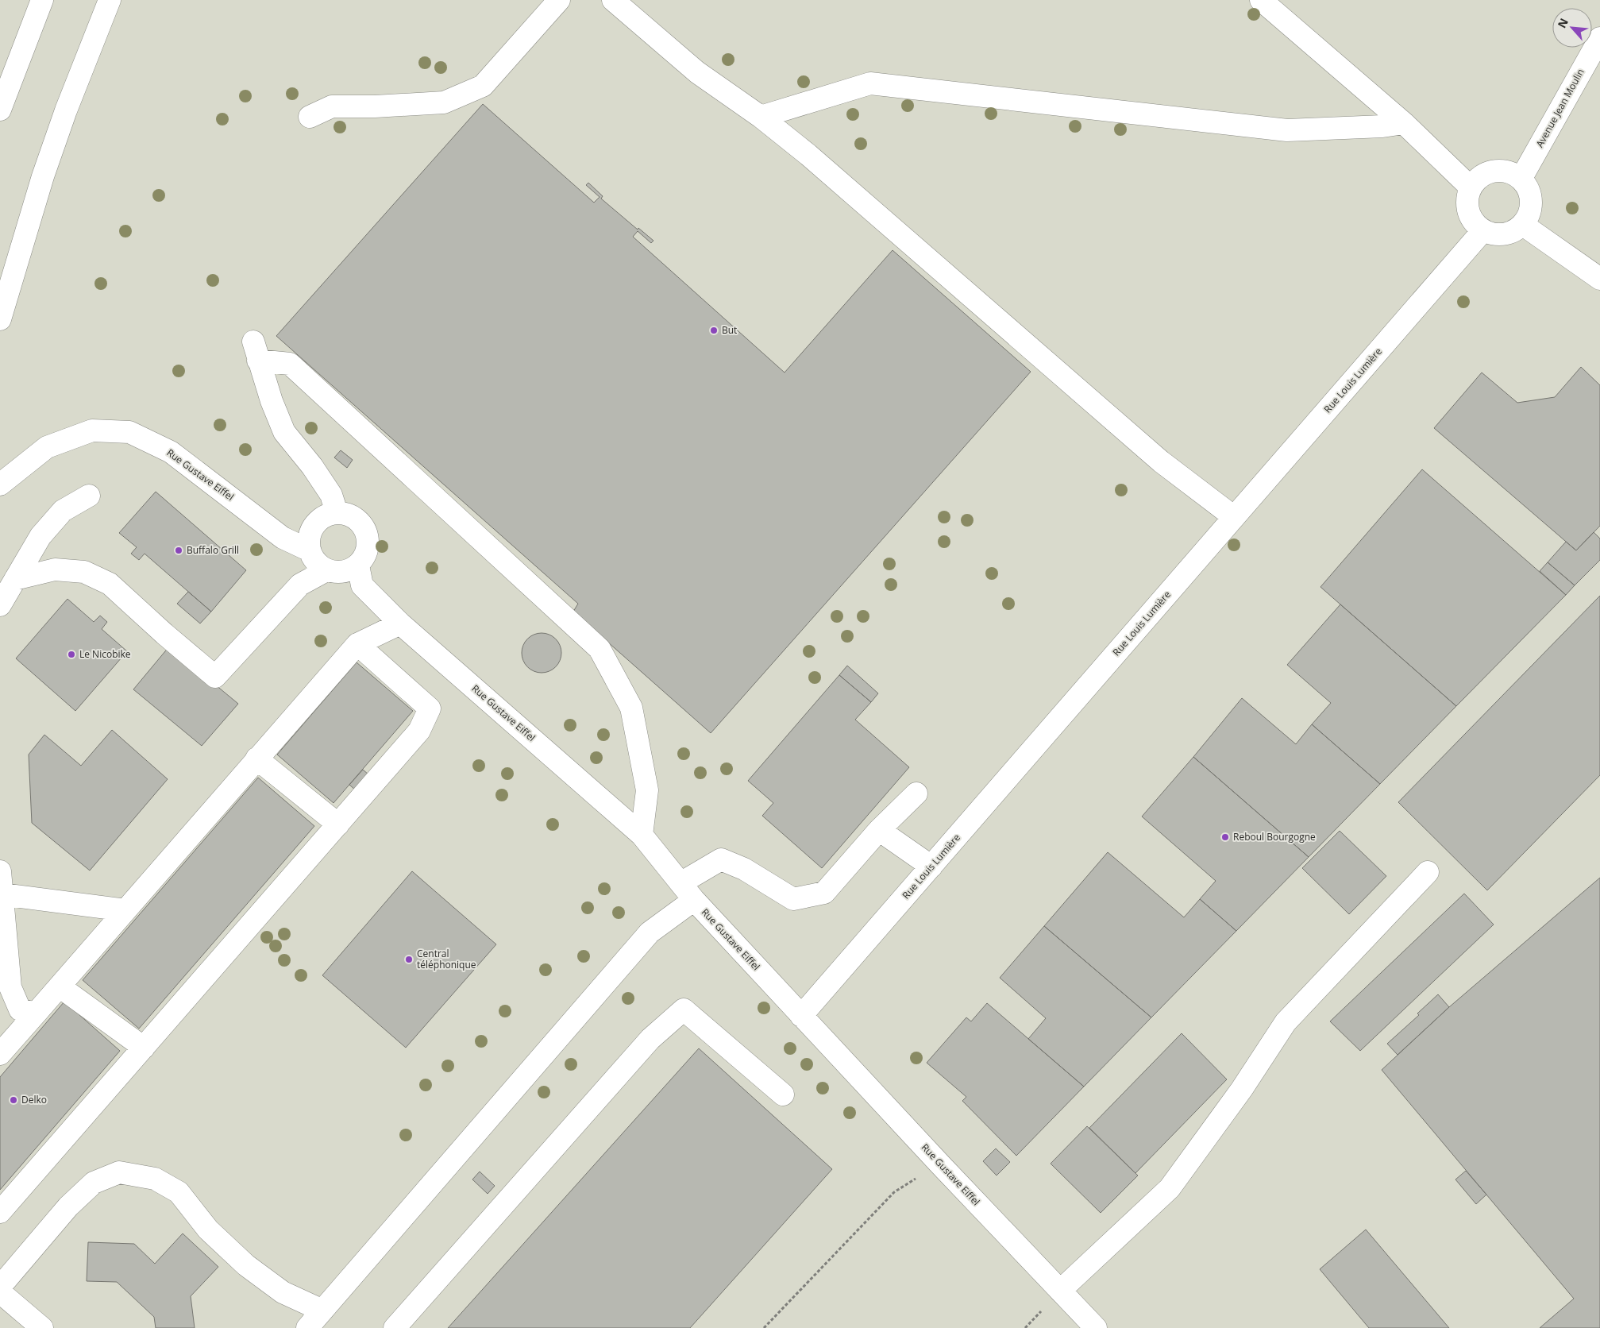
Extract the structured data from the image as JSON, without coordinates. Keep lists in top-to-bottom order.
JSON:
{
  "streets": {
    "street": ["Avenue Jean Moulin", "Rue Louis Lumière", "Rue Gustave Eiffel"]
  },
  "crossings": [
    ["Avenue Jean Moulin", "Rue Louis Lumière"],
    ["Rue Louis Lumière", "Rue Gustave Eiffel"]
  ],
  "places": [
    "But",
    "Buffalo Grill",
    "Le Nicobike",
    "Reboul Bourgogne",
    "Central téléphonique",
    "Delko"
  ],
  "north": "top left"
}
